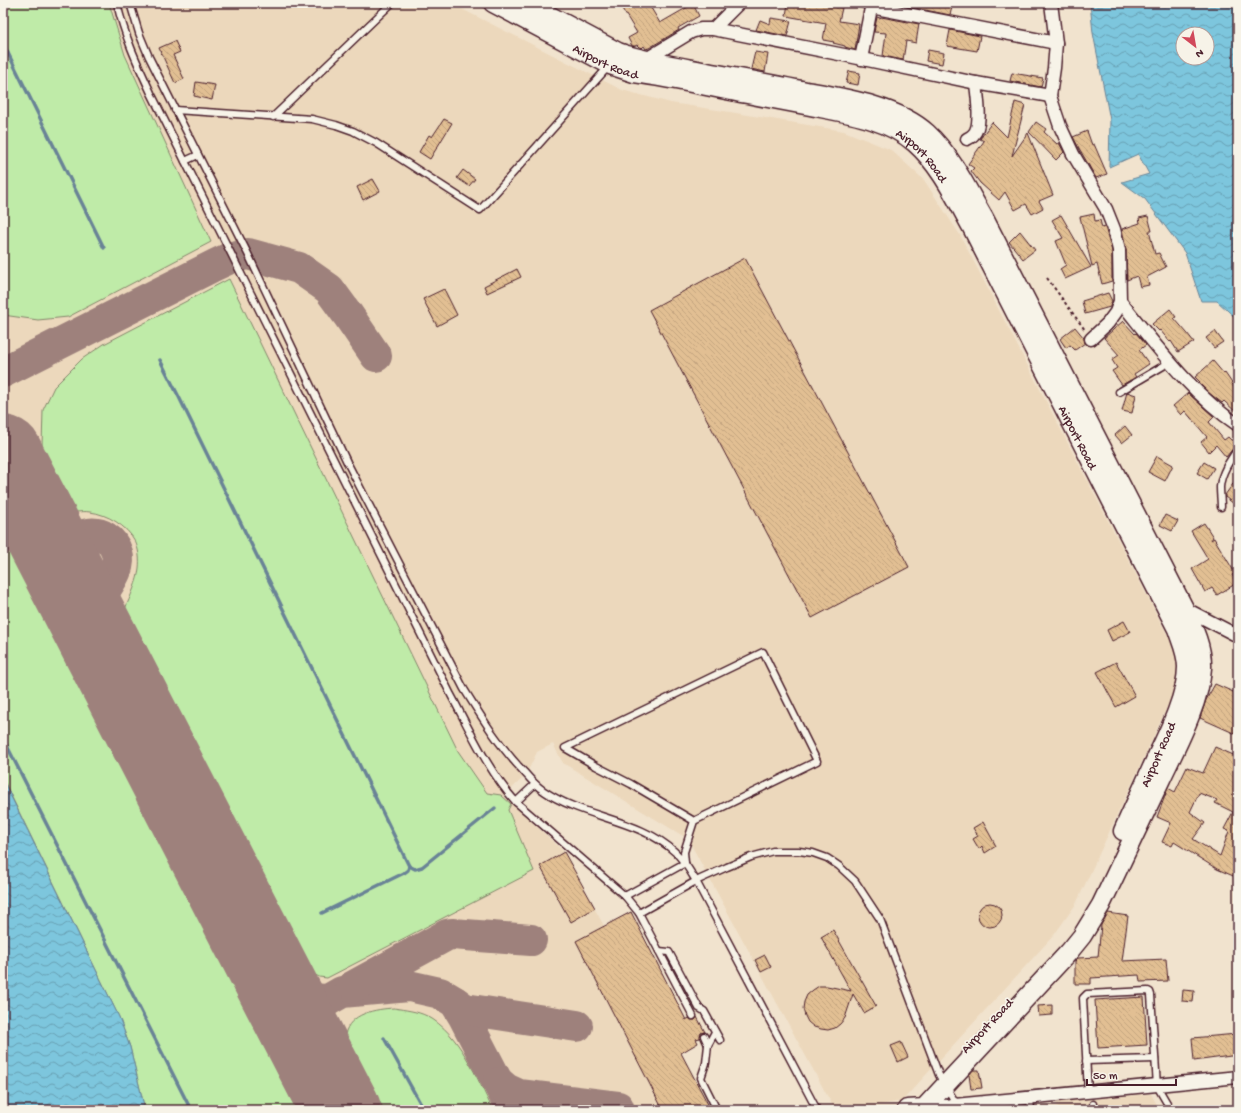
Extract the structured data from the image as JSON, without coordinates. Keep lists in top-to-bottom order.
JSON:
{
  "streets": {
    "main road": ["Airport Road"]
  },
  "scale_bar": "50 m",
  "north": "bottom right"
}
